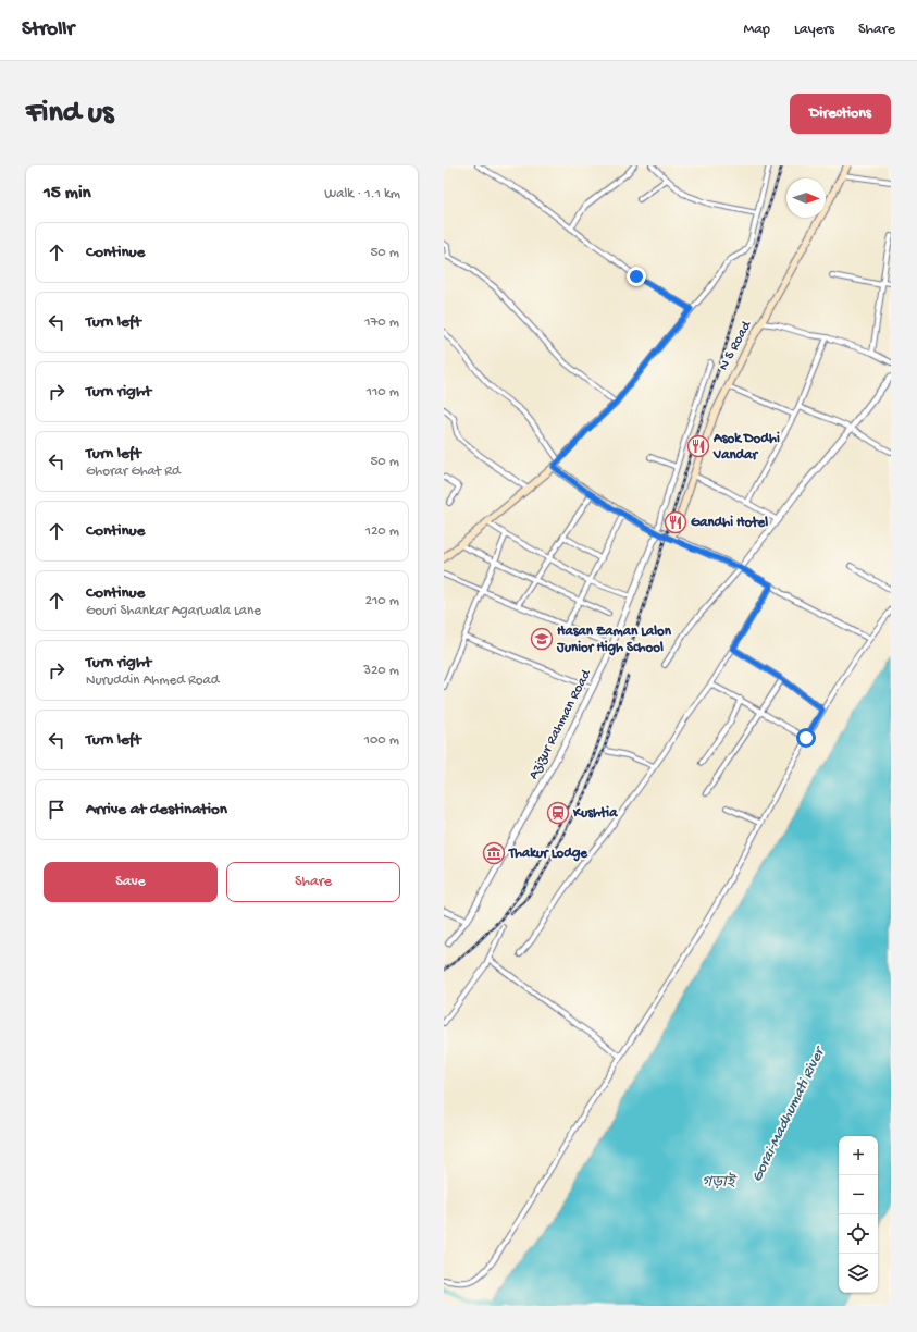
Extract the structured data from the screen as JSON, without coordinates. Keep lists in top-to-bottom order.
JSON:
{
  "streets": {
    "main road": ["N S Road"],
    "street": ["Azizur Rahman Road"]
  },
  "water": ["Gorai-Madhumati River", "গড়াই"],
  "places": {
    "restaurant": ["Asok Dodhi Vandar", "Gandhi Hotel"],
    "school or university": ["Hasan Zaman Lalon Junior High School"],
    "station": ["Kushtia"],
    "museum": ["Thakur Lodge"]
  },
  "north": "right",
  "page": {
    "header": "Strollr",
    "nav": ["Map", "Layers", "Share"],
    "buttons": [
      "Directions",
      ["Save", "Share"]
    ],
    "title": "Find us",
    "heading": ["15 min", "Walk · 1.1 km"],
    "list": [
      ["Continue", "50 m"],
      ["Turn left", "170 m"],
      ["Turn right", "110 m"],
      ["Turn left", "Ghorar Ghat Rd", "50 m"],
      ["Continue", "120 m"],
      ["Continue", "Gouri Shankar Agarwala Lane", "210 m"],
      ["Turn right", "Nuruddin Ahmed Road", "320 m"],
      ["Turn left", "100 m"],
      "Arrive at destination"
    ],
    "map_buttons": ["+", "−"]
  }
}
